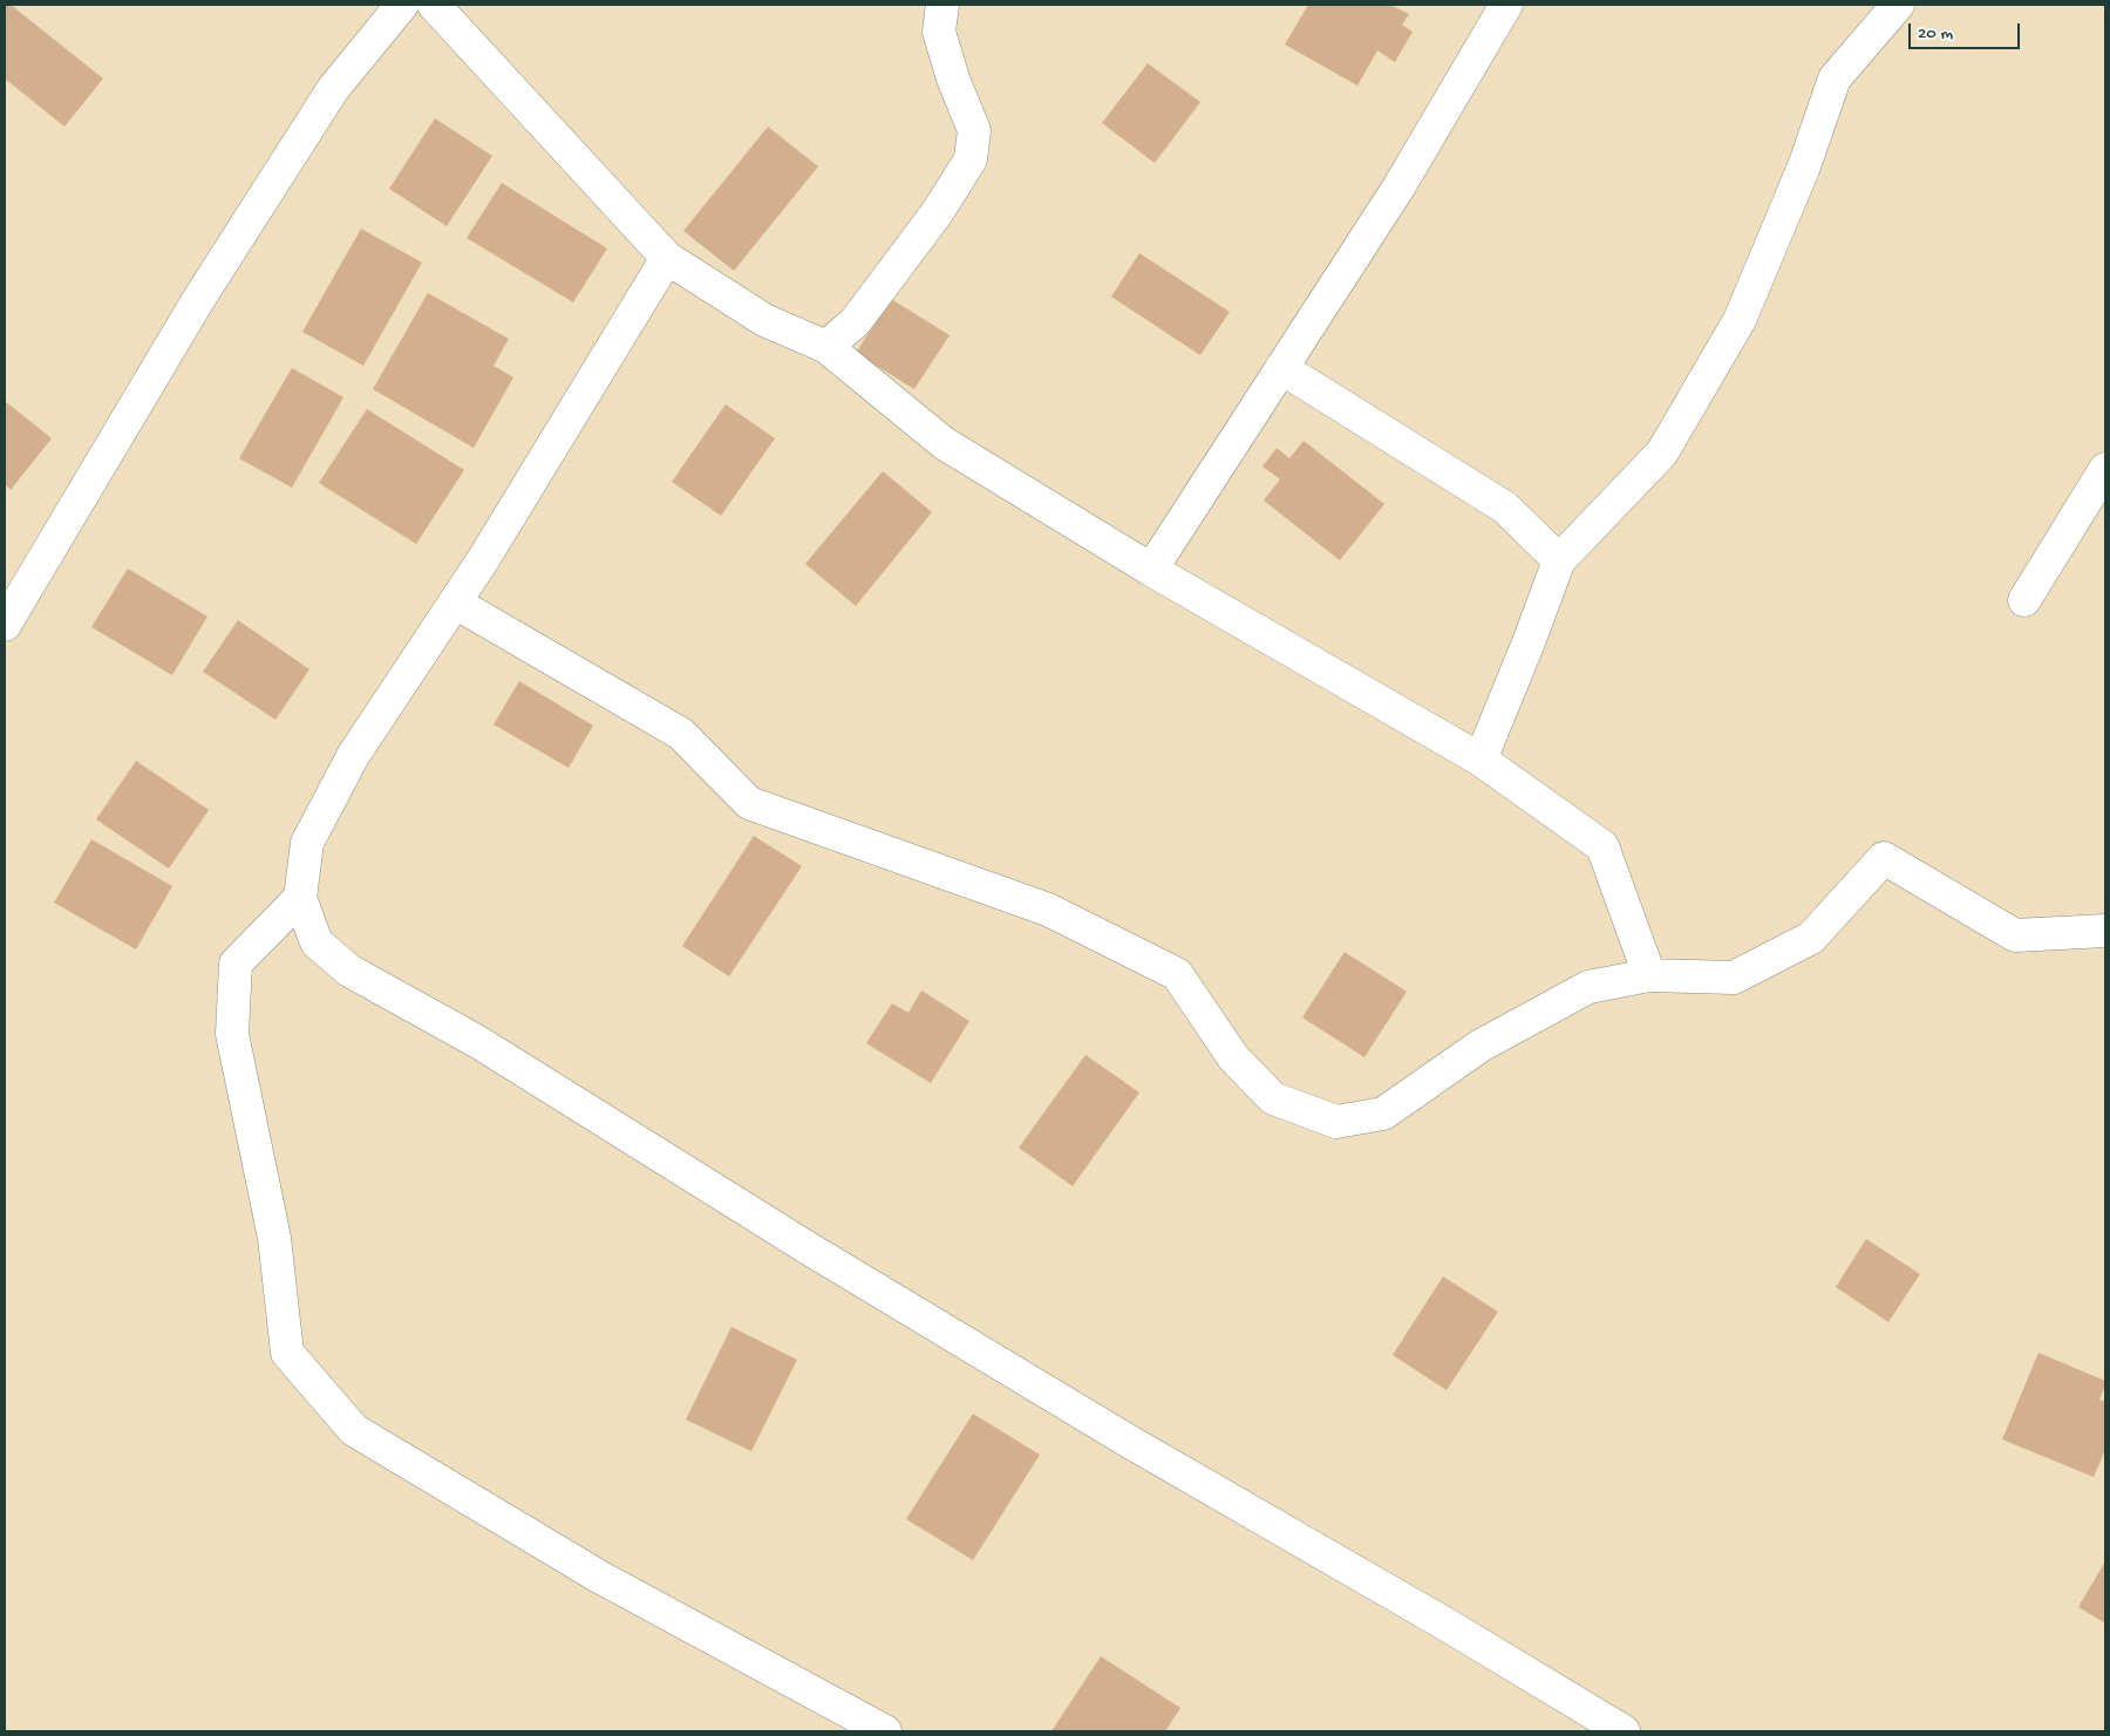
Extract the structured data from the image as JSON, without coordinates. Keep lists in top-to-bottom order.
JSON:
{
  "scale_bar": "20 m"
}
